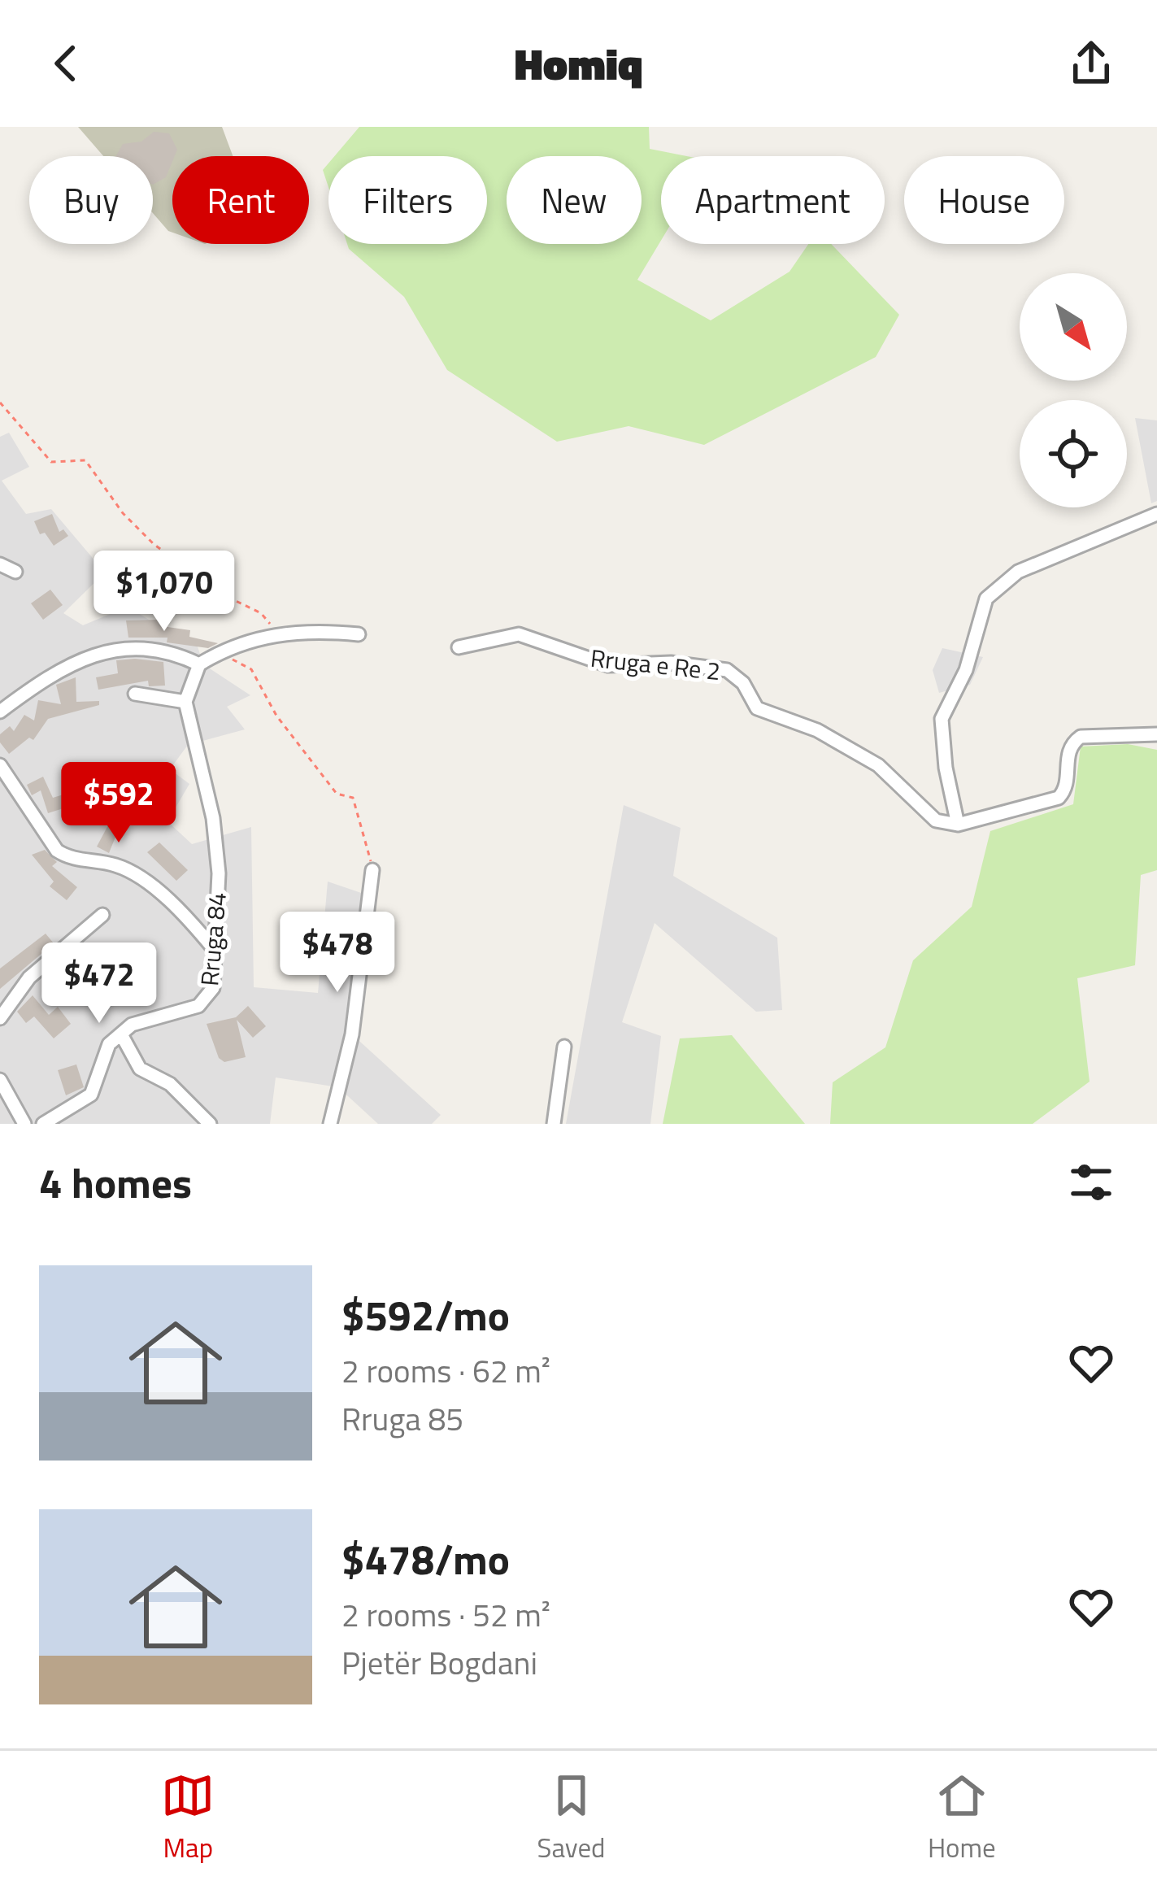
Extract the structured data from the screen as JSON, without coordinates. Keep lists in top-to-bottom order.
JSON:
{
  "streets": {
    "street": ["Rruga e Re 2", "Rruga 84"]
  },
  "north": "bottom right",
  "page": {
    "header": "Homiq",
    "chip": [
      "Buy",
      "Rent",
      "Filters",
      "New",
      "Apartment",
      "House"
    ],
    "price": [
      "$1,070",
      "$592",
      "$478",
      "$472"
    ],
    "heading": "4 homes",
    "list": [
      {
        "name": "$592/mo",
        "note": "2 rooms · 62 m² · Rruga 85"
      },
      {
        "name": "$478/mo",
        "note": "2 rooms · 52 m² · Pjetër Bogdani"
      }
    ],
    "tabs": ["Map", "Saved", "Home"]
  }
}
